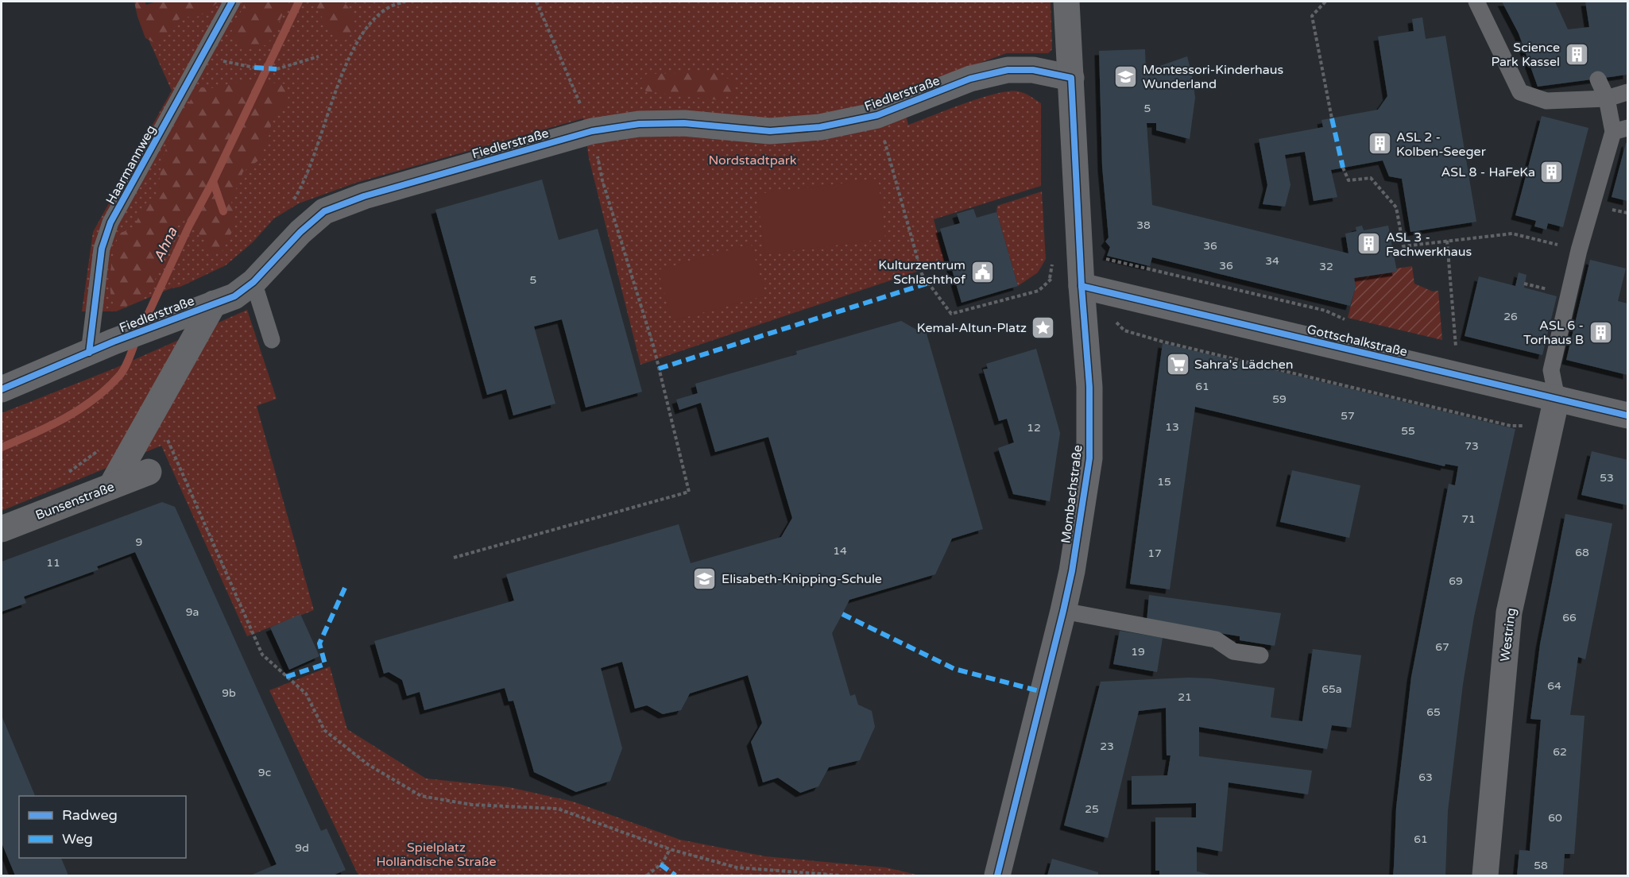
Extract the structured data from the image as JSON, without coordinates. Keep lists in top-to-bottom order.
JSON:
{
  "streets": {
    "street": [
      "Fiedlerstraße",
      "Gottschalkstraße",
      "Mombachstraße",
      "Bunsenstraße",
      "Westring"
    ],
    "lane": ["Haarmannweg"]
  },
  "crossings": [
    ["Fiedlerstraße", "Haarmannweg"],
    ["Fiedlerstraße", "Mombachstraße"],
    ["Gottschalkstraße", "Mombachstraße"],
    ["Gottschalkstraße", "Westring"]
  ],
  "water": ["Ahna"],
  "parks": ["Nordstadtpark", "Spielplatz Holländische Straße"],
  "places": {
    "building": [
      "Science Park Kassel",
      "ASL 2 - Kolben-Seeger",
      "ASL 8 - HaFeKa",
      "ASL 3 - Fachwerkhaus",
      "ASL 6 - Torhaus B"
    ],
    "school or university": ["Montessori-Kinderhaus Wunderland", "Elisabeth-Knipping-Schule"],
    "public building": ["Kulturzentrum Schlachthof"],
    "place": ["Kemal-Altun-Platz"],
    "supermarket": ["Sahra's Lädchen"]
  },
  "house_numbers": [
    "5",
    "38",
    "36",
    "34",
    "36",
    "32",
    "5",
    "26",
    "61",
    "59",
    "57",
    "13",
    "12",
    "55",
    "73",
    "53",
    "15",
    "71",
    "9",
    "14",
    "68",
    "17",
    "11",
    "69",
    "9a",
    "66",
    "67",
    "19",
    "64",
    "65a",
    "9b",
    "21",
    "65",
    "23",
    "62",
    "9c",
    "63",
    "25",
    "60",
    "61",
    "9d",
    "58"
  ],
  "legend": ["Radweg", "Weg"]
}
